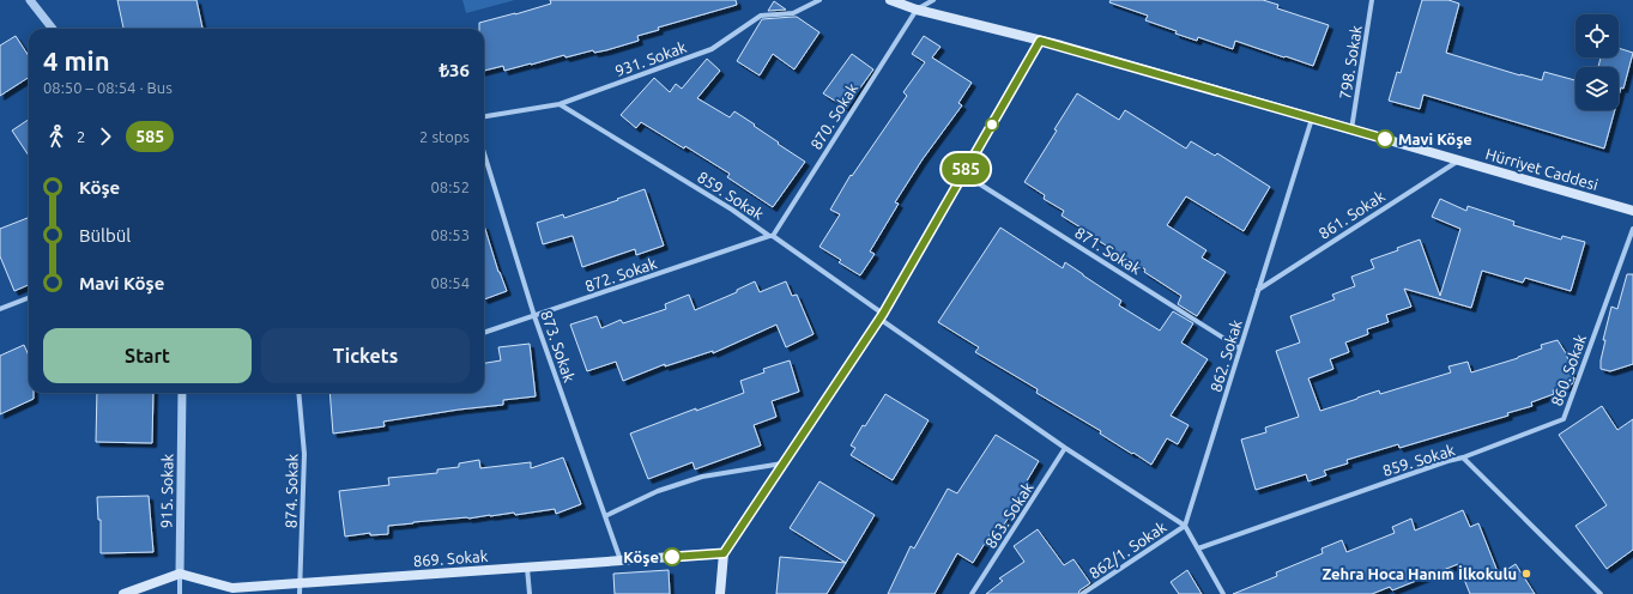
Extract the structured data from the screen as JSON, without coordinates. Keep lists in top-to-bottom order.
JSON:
{
  "streets": {
    "main road": ["Hürriyet Caddesi", "869. Sokak"],
    "street": [
      "931. Sokak",
      "798. Sokak",
      "870. Sokak",
      "859. Sokak",
      "861. Sokak",
      "871. Sokak",
      "872. Sokak",
      "873. Sokak",
      "862. Sokak",
      "860. Sokak",
      "915. Sokak",
      "874. Sokak",
      "863. Sokak",
      "862/1. Sokak"
    ]
  },
  "crossings": [
    ["931. Sokak", "859. Sokak"],
    ["798. Sokak", "Hürriyet Caddesi"],
    ["870. Sokak", "Hürriyet Caddesi"],
    ["870. Sokak", "859. Sokak"],
    ["870. Sokak", "872. Sokak"],
    ["Hürriyet Caddesi", "861. Sokak"],
    ["Hürriyet Caddesi", "862. Sokak"],
    ["859. Sokak", "872. Sokak"],
    ["859. Sokak", "862. Sokak"],
    ["859. Sokak", "860. Sokak"],
    ["859. Sokak", "863. Sokak"],
    ["859. Sokak", "862/1. Sokak"],
    ["861. Sokak", "862. Sokak"],
    ["871. Sokak", "862. Sokak"],
    ["872. Sokak", "873. Sokak"],
    ["873. Sokak", "869. Sokak"],
    ["862. Sokak", "862/1. Sokak"],
    ["915. Sokak", "869. Sokak"],
    ["874. Sokak", "869. Sokak"]
  ],
  "places": ["Mavi Köşe", "Köşe", "Zehra Hoca Hanım İlkokulu"],
  "lines": ["bus line 585"],
  "page": {
    "on_map": "585",
    "heading": ["4 min", "08:50 – 08:54 · Bus", "₺36"],
    "legs": ["2", "585", "2 stops"],
    "list": [
      {
        "name": "Köşe",
        "value": "08:52"
      },
      {
        "name": "Bülbül",
        "value": "08:53"
      },
      {
        "name": "Mavi Köşe",
        "value": "08:54"
      }
    ],
    "buttons": ["Start", "Tickets"]
  }
}
